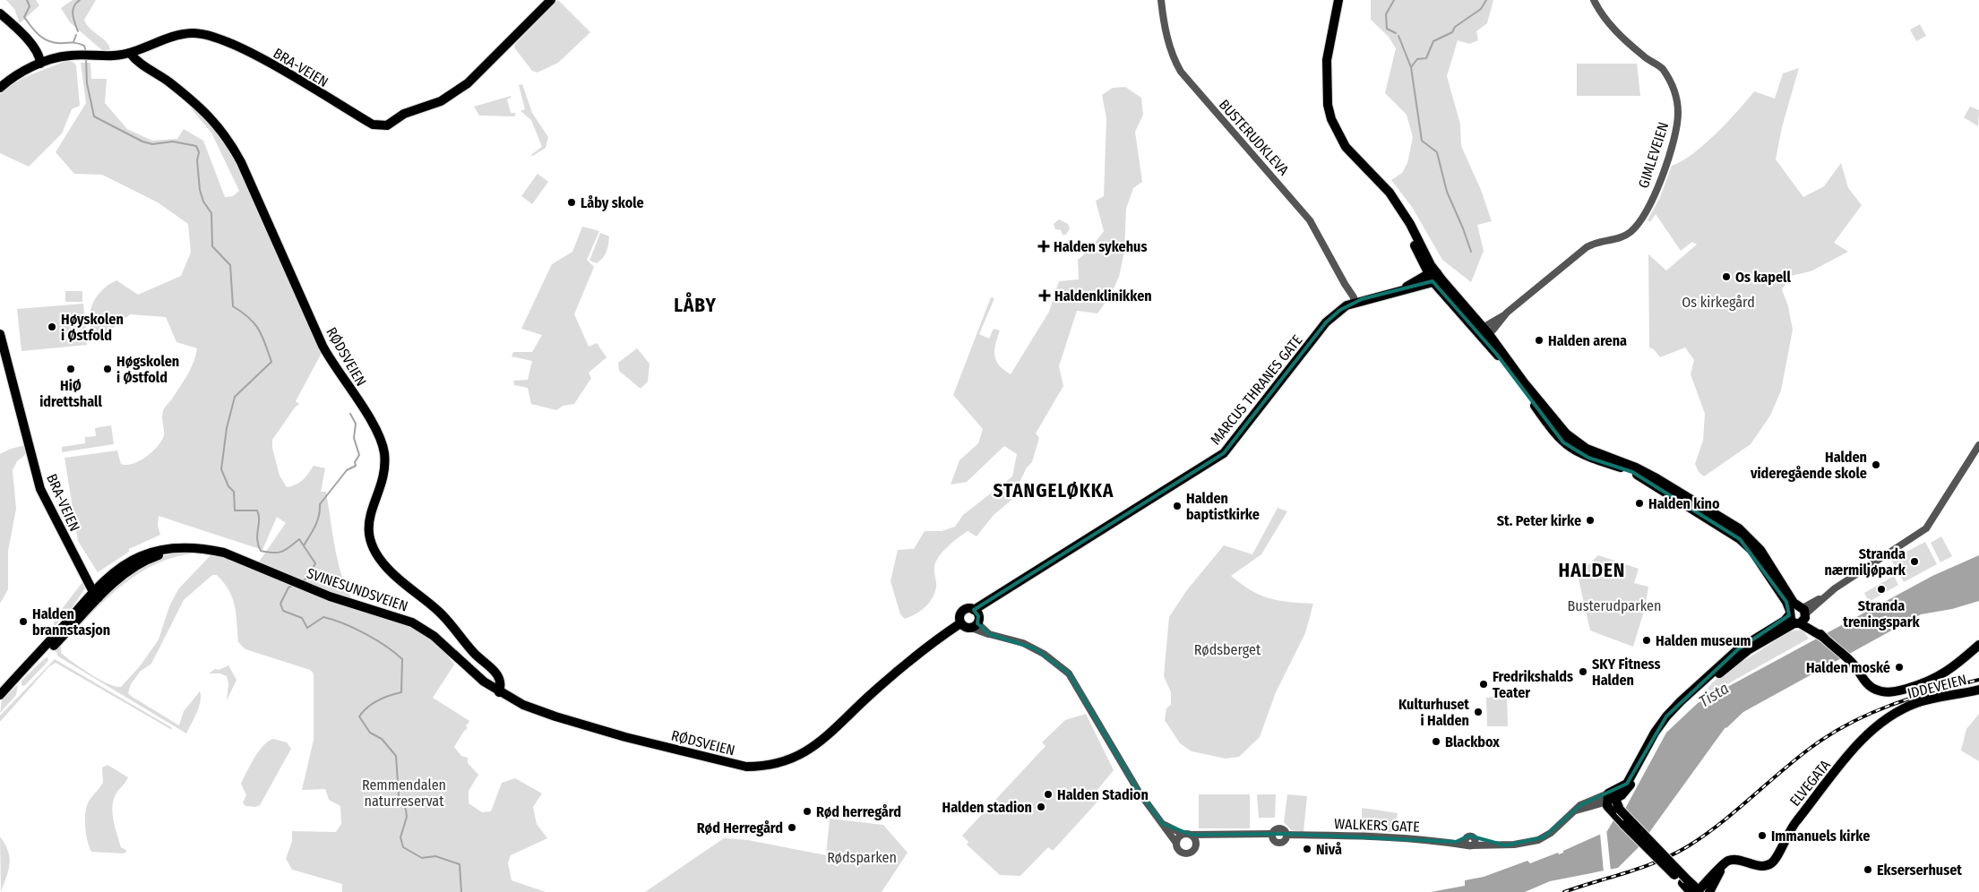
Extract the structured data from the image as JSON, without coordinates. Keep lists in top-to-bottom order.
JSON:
{
  "streets": {
    "main road": [
      "BRA-VEIEN",
      "RØDSVEIEN",
      "MARCUS THRANES GATE",
      "SVINESUNDSVEIEN",
      "IDDEVEIEN",
      "ELVEGATA"
    ],
    "street": ["BUSTERUDKLEVA", "GIMLEVEIEN", "WALKERS GATE"]
  },
  "crossings": [
    ["BRA-VEIEN", "RØDSVEIEN"],
    ["BRA-VEIEN", "SVINESUNDSVEIEN"],
    ["BUSTERUDKLEVA", "MARCUS THRANES GATE"],
    ["RØDSVEIEN", "MARCUS THRANES GATE"],
    ["RØDSVEIEN", "SVINESUNDSVEIEN"],
    ["IDDEVEIEN", "ELVEGATA"]
  ],
  "districts": ["LÅBY", "STANGELØKKA", "HALDEN"],
  "water": ["Tista"],
  "parks": [
    "Os kirkegård",
    "Busterudparken",
    "Rødsberget",
    "Remmendalen naturreservat",
    "Rødsparken"
  ],
  "places": {
    "other": [
      "Låby skole",
      "Os kapell",
      "Høyskolen i Østfold",
      "Halden arena",
      "HiØ idrettshall",
      "Høgskolen i Østfold",
      "Halden videregående skole",
      "Halden kino",
      "Halden baptistkirke",
      "St. Peter kirke",
      "Stranda nærmiljøpark",
      "Stranda treningspark",
      "Halden brannstasjon",
      "Halden museum",
      "Halden moské",
      "SKY Fitness Halden",
      "Fredrikshalds Teater",
      "Kulturhuset i Halden",
      "Blackbox",
      "Halden Stadion",
      "Halden stadion",
      "Rød herregård",
      "Rød Herregård",
      "Immanuels kirke",
      "Nivå",
      "Ekserserhuset"
    ],
    "health": ["Halden sykehus", "Haldenklinikken"]
  }
}
